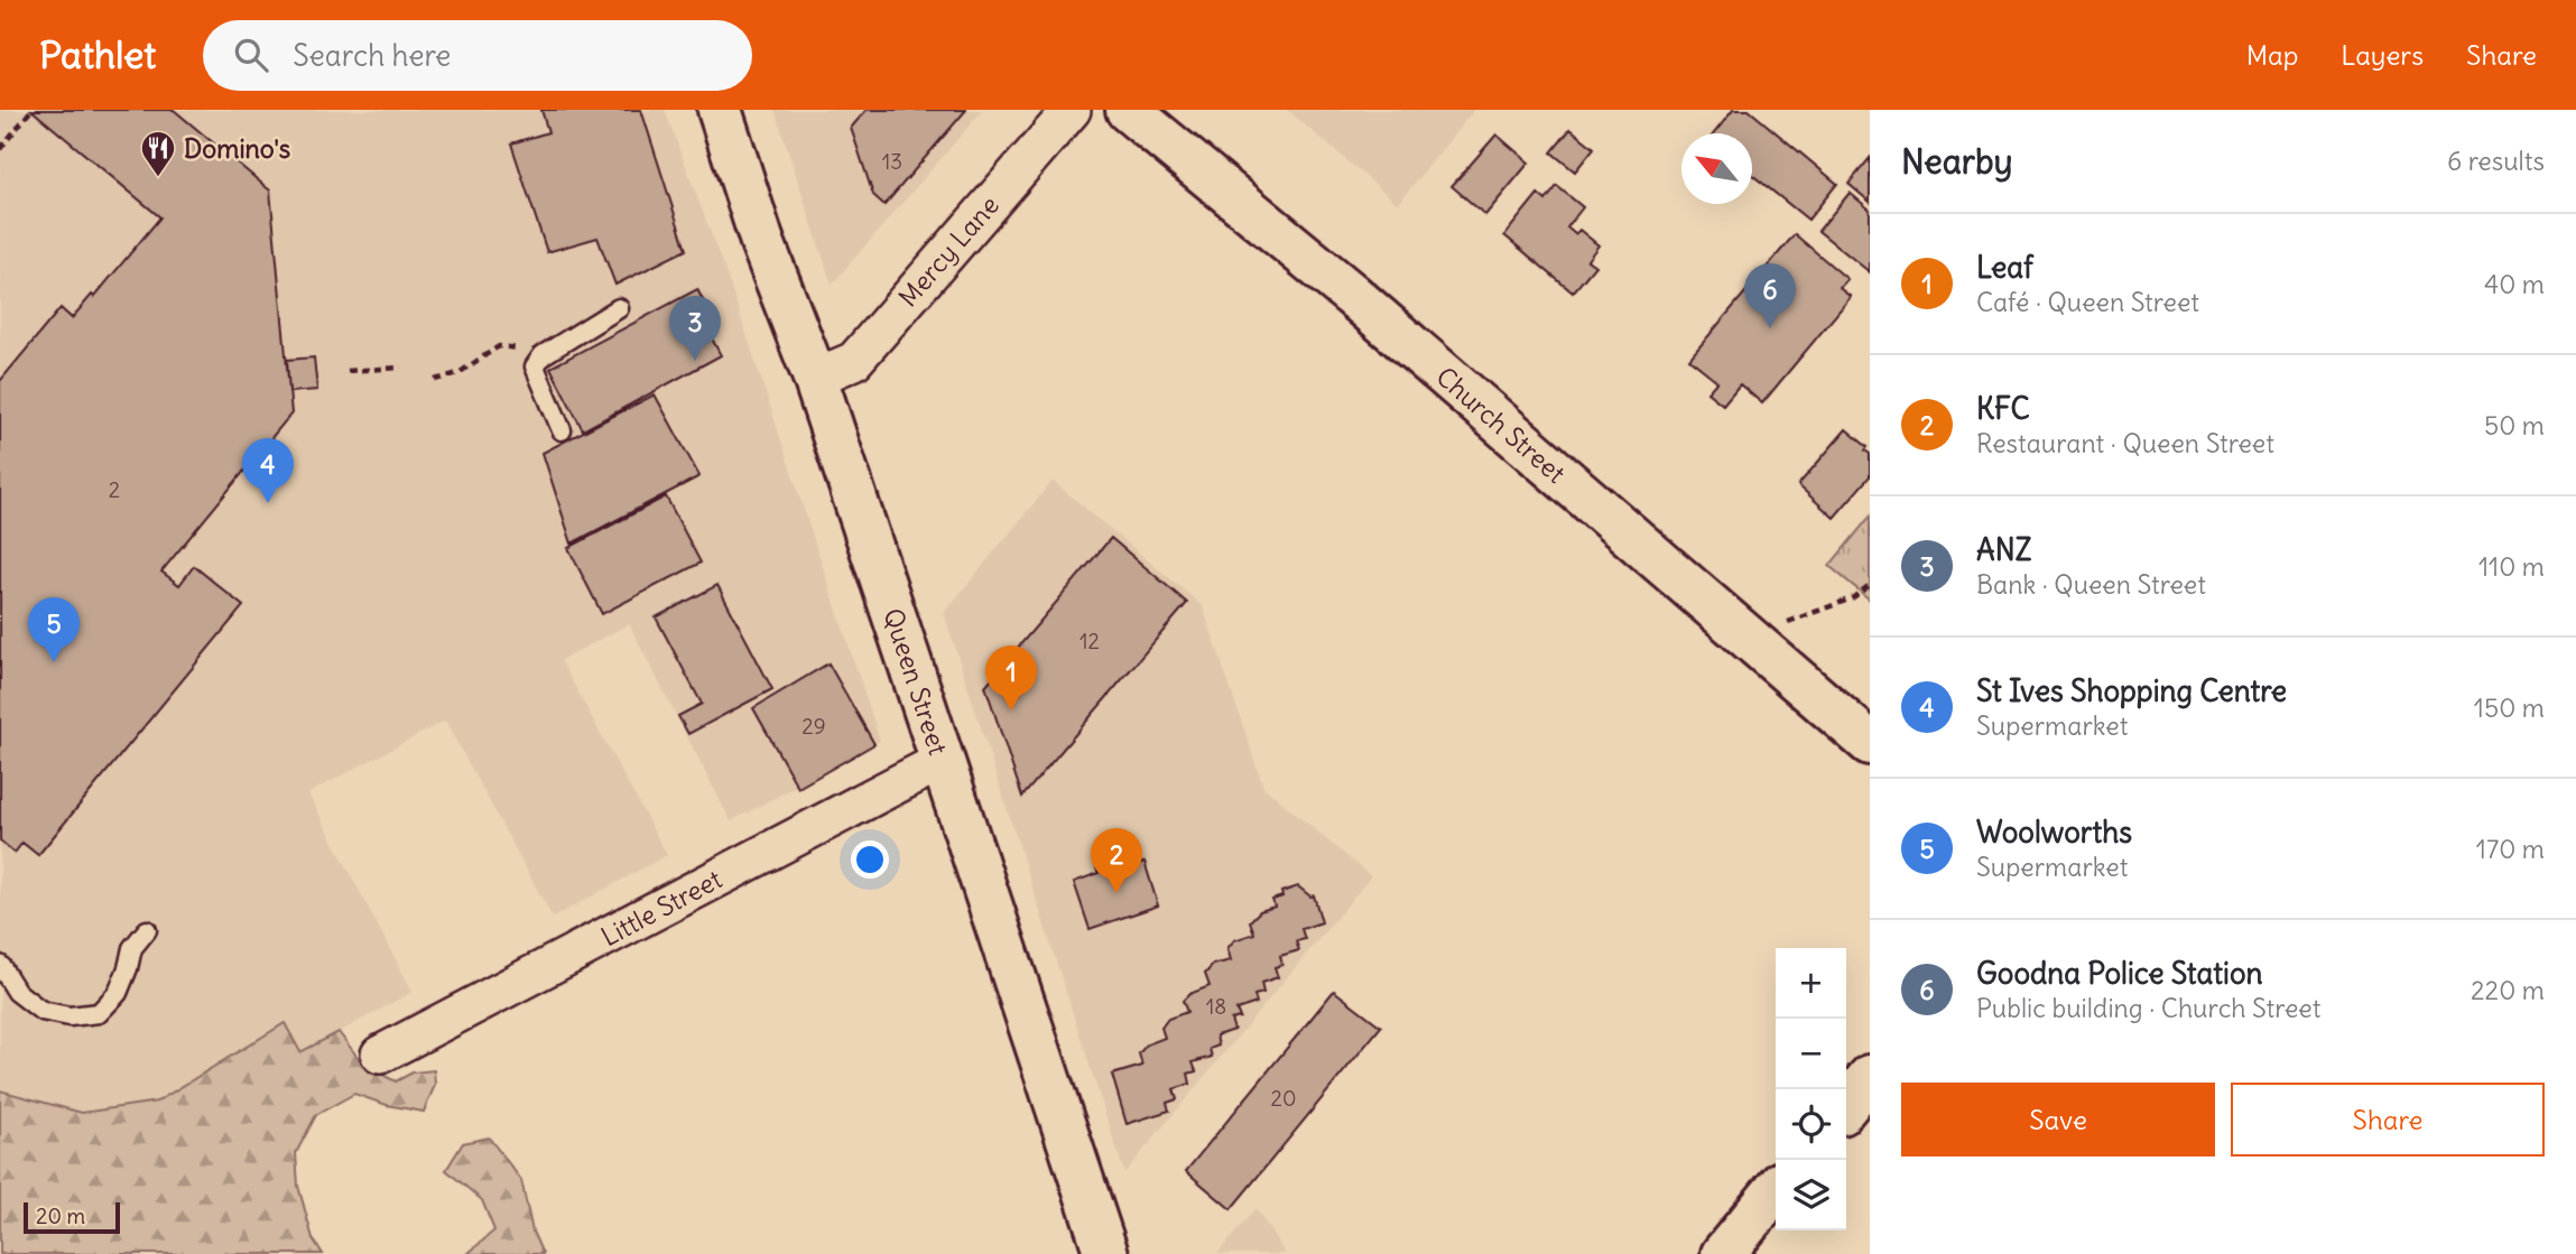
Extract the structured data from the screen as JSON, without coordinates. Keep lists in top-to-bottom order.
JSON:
{
  "streets": {
    "main road": ["Church Street", "Queen Street"],
    "street": ["Mercy Lane", "Little Street"]
  },
  "crossings": [
    ["Mercy Lane", "Queen Street"],
    ["Queen Street", "Little Street"]
  ],
  "places": {
    "restaurant": ["Domino's"]
  },
  "house_numbers": [
    "13",
    "2",
    "12",
    "29",
    "18",
    "20"
  ],
  "scale_bar": "20 m",
  "north": "top left",
  "page": {
    "header": "Pathlet",
    "search": "Search here",
    "nav": ["Map", "Layers", "Share"],
    "heading": ["Nearby", "6 results"],
    "list": [
      {
        "mark": "1",
        "name": "Leaf",
        "note": "Café · Queen Street",
        "value": "40 m"
      },
      {
        "mark": "2",
        "name": "KFC",
        "note": "Restaurant · Queen Street",
        "value": "50 m"
      },
      {
        "mark": "3",
        "name": "ANZ",
        "note": "Bank · Queen Street",
        "value": "110 m"
      },
      {
        "mark": "4",
        "name": "St Ives Shopping Centre",
        "note": "Supermarket",
        "value": "150 m"
      },
      {
        "mark": "5",
        "name": "Woolworths",
        "note": "Supermarket",
        "value": "170 m"
      },
      {
        "mark": "6",
        "name": "Goodna Police Station",
        "note": "Public building · Church Street",
        "value": "220 m"
      }
    ],
    "pins": [
      "6",
      "3",
      "4",
      "5",
      "1",
      "2"
    ],
    "map_buttons": ["+", "−"],
    "buttons": ["Save", "Share"],
    "scale": "20 m"
  }
}
